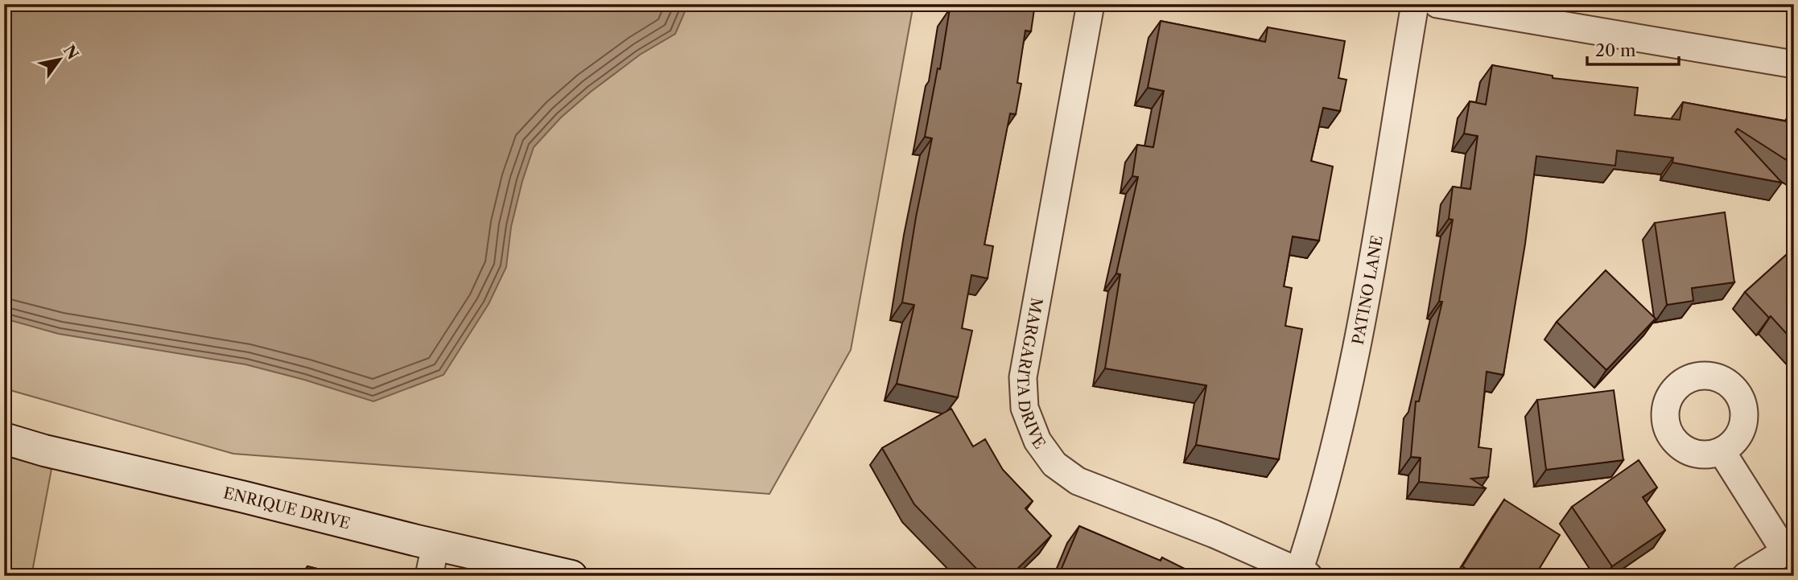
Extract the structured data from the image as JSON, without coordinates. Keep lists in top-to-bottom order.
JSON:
{
  "streets": {
    "street": ["PATINO LANE", "MARGARITA DRIVE", "ENRIQUE DRIVE"]
  },
  "crossings": [
    ["PATINO LANE", "MARGARITA DRIVE"]
  ],
  "scale_bar": "20 m",
  "north": "top right"
}
